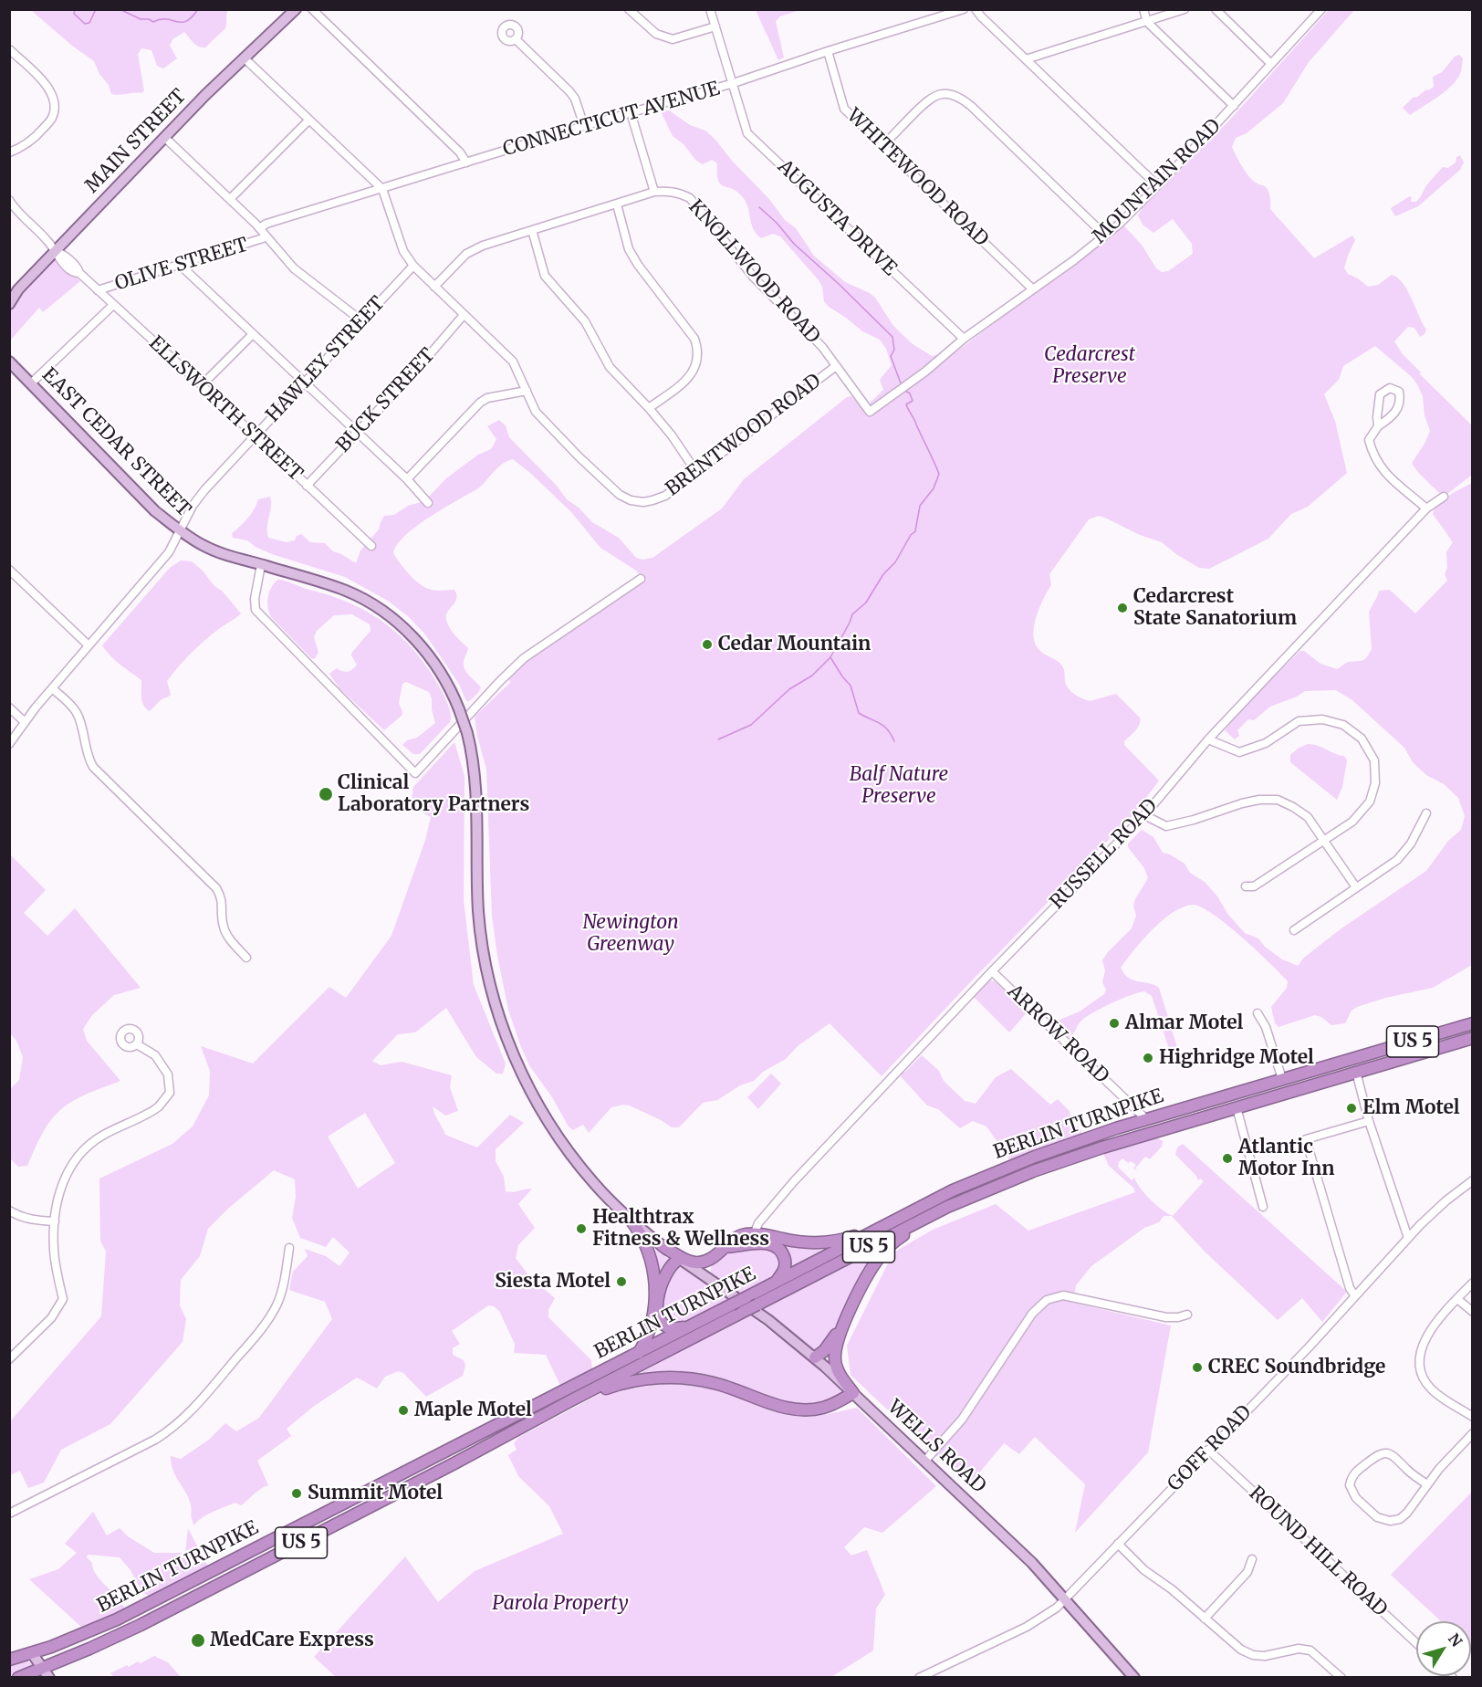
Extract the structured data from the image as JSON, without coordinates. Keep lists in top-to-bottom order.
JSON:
{
  "streets": {
    "highway": ["US 5", "BERLIN TURNPIKE"],
    "main road": ["MAIN STREET", "EAST CEDAR STREET", "WELLS ROAD"],
    "street": [
      "CONNECTICUT AVENUE",
      "WHITEWOOD ROAD",
      "MOUNTAIN ROAD",
      "AUGUSTA DRIVE",
      "OLIVE STREET",
      "KNOLLWOOD ROAD",
      "HAWLEY STREET",
      "BUCK STREET",
      "ELLSWORTH STREET",
      "BRENTWOOD ROAD",
      "RUSSELL ROAD",
      "ARROW ROAD",
      "GOFF ROAD",
      "ROUND HILL ROAD"
    ]
  },
  "crossings": [
    ["CONNECTICUT AVENUE", "WHITEWOOD ROAD"],
    ["CONNECTICUT AVENUE", "AUGUSTA DRIVE"],
    ["CONNECTICUT AVENUE", "BRENTWOOD ROAD"],
    ["MAIN STREET", "ELLSWORTH STREET"],
    ["WHITEWOOD ROAD", "MOUNTAIN ROAD"],
    ["MOUNTAIN ROAD", "AUGUSTA DRIVE"],
    ["MOUNTAIN ROAD", "KNOLLWOOD ROAD"],
    ["OLIVE STREET", "ELLSWORTH STREET"],
    ["KNOLLWOOD ROAD", "BRENTWOOD ROAD"],
    ["HAWLEY STREET", "ELLSWORTH STREET"],
    ["HAWLEY STREET", "BRENTWOOD ROAD"],
    ["HAWLEY STREET", "EAST CEDAR STREET"],
    ["BUCK STREET", "ELLSWORTH STREET"],
    ["BUCK STREET", "BRENTWOOD ROAD"],
    ["EAST CEDAR STREET", "WELLS ROAD"],
    ["RUSSELL ROAD", "ARROW ROAD"],
    ["ARROW ROAD", "BERLIN TURNPIKE"],
    ["WELLS ROAD", "GOFF ROAD"],
    ["GOFF ROAD", "ROUND HILL ROAD"]
  ],
  "parks": [
    "Cedarcrest Preserve",
    "Balf Nature Preserve",
    "Newington Greenway",
    "Parola Property"
  ],
  "places": [
    "Cedarcrest State Sanatorium",
    "Cedar Mountain",
    "Clinical Laboratory Partners",
    "Almar Motel",
    "Highridge Motel",
    "Elm Motel",
    "Atlantic Motor Inn",
    "Healthtrax Fitness & Wellness",
    "Siesta Motel",
    "CREC Soundbridge",
    "Maple Motel",
    "Summit Motel",
    "MedCare Express"
  ],
  "north": "top right"
}
